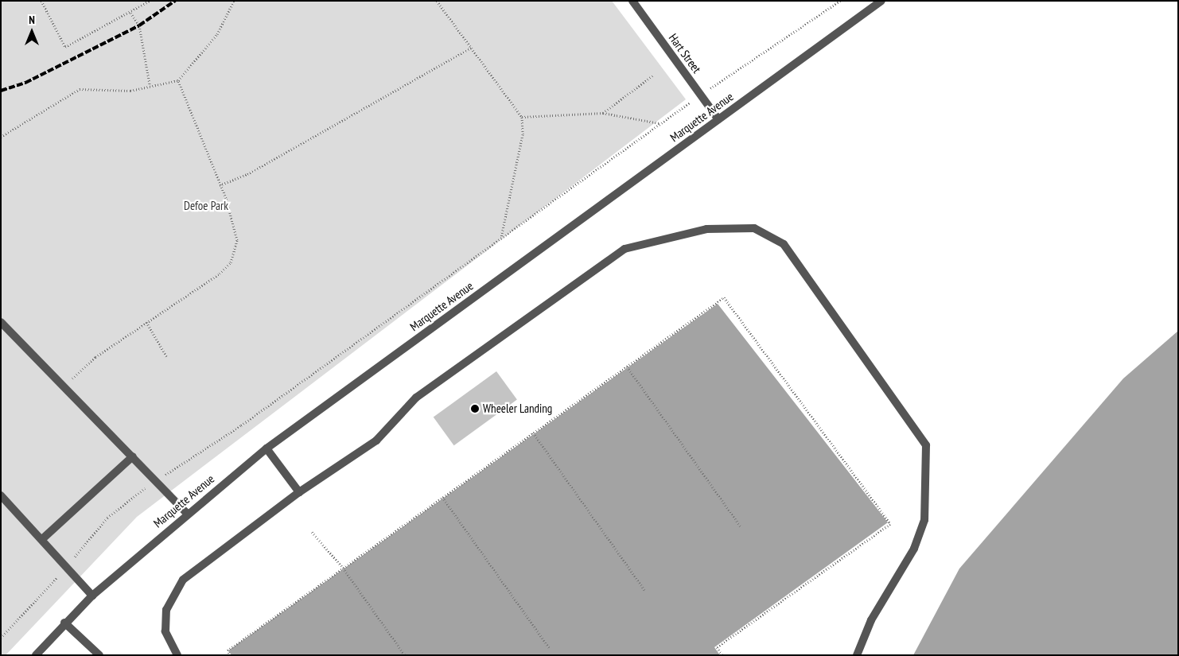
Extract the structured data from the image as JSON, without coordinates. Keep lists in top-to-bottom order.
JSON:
{
  "streets": {
    "street": ["Hart Street", "Marquette Avenue"]
  },
  "crossings": [
    ["Hart Street", "Marquette Avenue"]
  ],
  "parks": ["Defoe Park"],
  "places": ["Wheeler Landing"],
  "north": "top"
}
